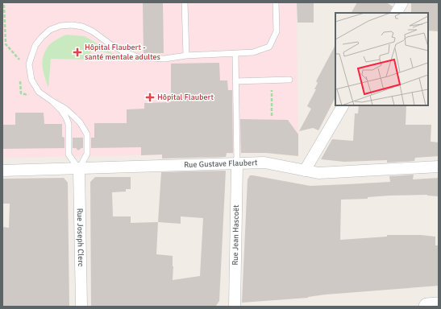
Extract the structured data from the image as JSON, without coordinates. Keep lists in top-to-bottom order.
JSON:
{
  "streets": {
    "street": ["Rue Gustave Flaubert", "Rue Jean Hascoët", "Rue Joseph Clerc"]
  },
  "crossings": [
    ["Rue Gustave Flaubert", "Rue Jean Hascoët"],
    ["Rue Gustave Flaubert", "Rue Joseph Clerc"]
  ],
  "places": {
    "health": ["Hôpital Flaubert - santé mentale adultes", "Hôpital Flaubert"]
  }
}
